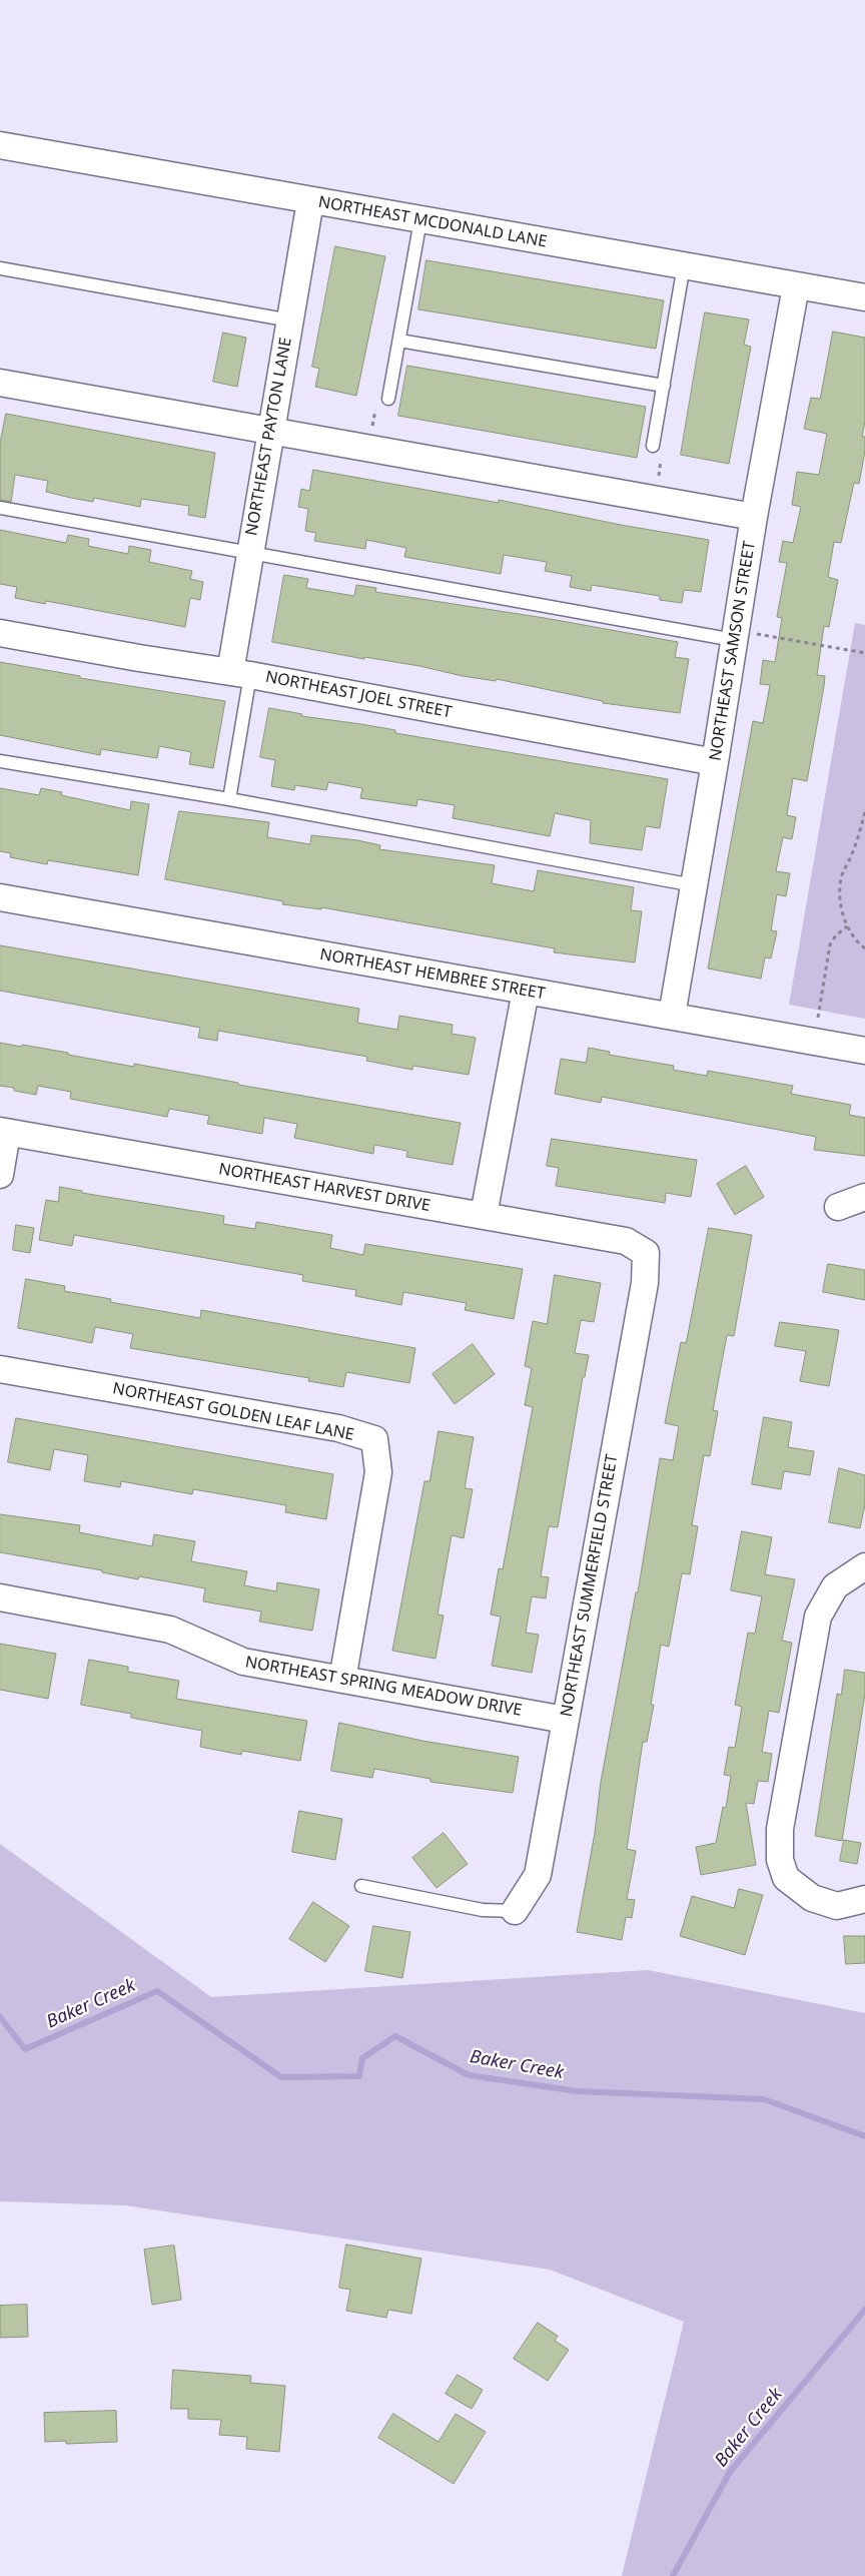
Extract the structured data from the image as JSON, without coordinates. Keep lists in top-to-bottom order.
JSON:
{
  "streets": {
    "street": [
      "NORTHEAST MCDONALD LANE",
      "NORTHEAST PAYTON LANE",
      "NORTHEAST SAMSON STREET",
      "NORTHEAST JOEL STREET",
      "NORTHEAST HEMBREE STREET",
      "NORTHEAST HARVEST DRIVE",
      "NORTHEAST GOLDEN LEAF LANE",
      "NORTHEAST SUMMERFIELD STREET",
      "NORTHEAST SPRING MEADOW DRIVE"
    ]
  },
  "crossings": [
    ["NORTHEAST MCDONALD LANE", "NORTHEAST PAYTON LANE"],
    ["NORTHEAST MCDONALD LANE", "NORTHEAST SAMSON STREET"],
    ["NORTHEAST PAYTON LANE", "NORTHEAST JOEL STREET"],
    ["NORTHEAST SAMSON STREET", "NORTHEAST JOEL STREET"],
    ["NORTHEAST SAMSON STREET", "NORTHEAST HEMBREE STREET"],
    ["NORTHEAST HARVEST DRIVE", "NORTHEAST SUMMERFIELD STREET"],
    ["NORTHEAST GOLDEN LEAF LANE", "NORTHEAST SPRING MEADOW DRIVE"],
    ["NORTHEAST SUMMERFIELD STREET", "NORTHEAST SPRING MEADOW DRIVE"]
  ],
  "water": ["Baker Creek"]
}
